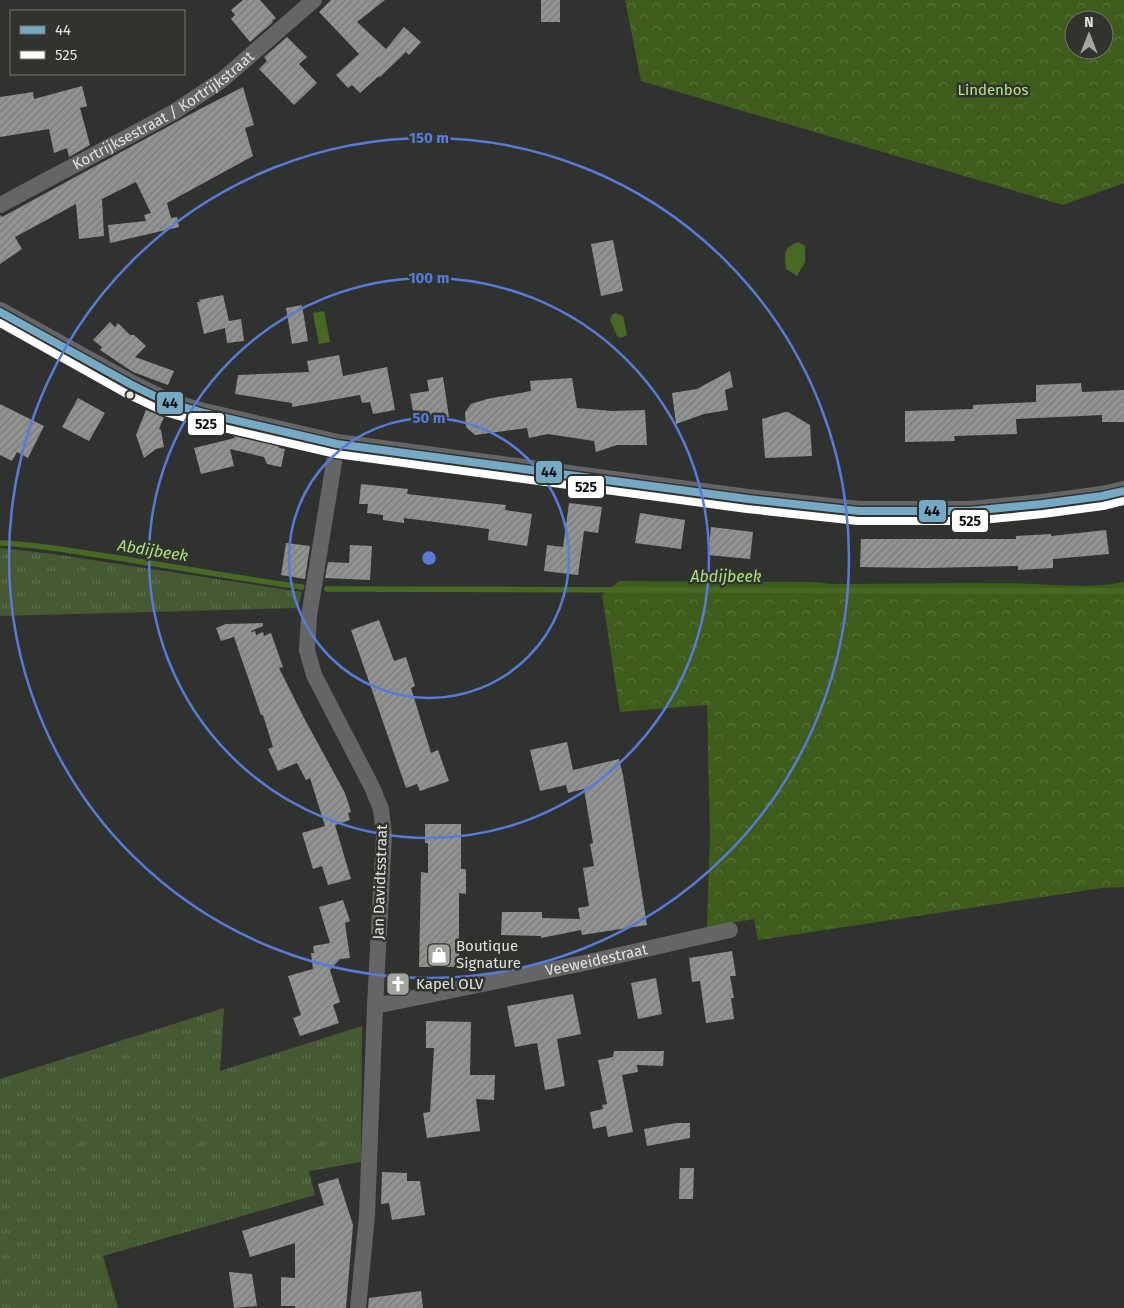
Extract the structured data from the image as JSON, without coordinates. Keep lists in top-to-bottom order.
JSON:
{
  "streets": {
    "street": ["Kortrijksestraat / Kortrijkstraat", "Jan Davidtsstraat", "Veeweidestraat"]
  },
  "crossings": [
    ["Jan Davidtsstraat", "Veeweidestraat"]
  ],
  "water": ["Abdijbeek"],
  "parks": ["Lindenbos"],
  "places": {
    "shop": ["Boutique Signature"],
    "church": ["Kapel OLV"]
  },
  "lines": ["transit line 44", "transit line 525"],
  "legend": ["44", "525"],
  "north": "top",
  "rings": ["150 m", "100 m", "50 m"]
}
